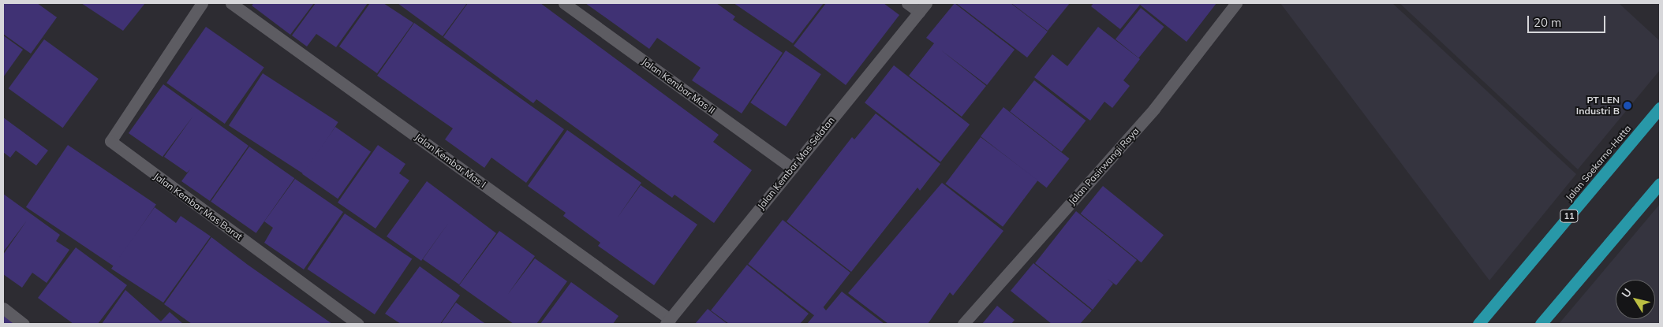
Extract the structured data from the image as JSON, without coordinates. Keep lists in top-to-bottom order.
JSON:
{
  "streets": {
    "highway": ["Jalan Soekarno-Hatta", "11"],
    "street": [
      "Jalan Kembar Mas II",
      "Jalan Kembar Mas I",
      "Jalan Kembar Mas Selatan",
      "Jalan Pasirwangi Raya",
      "Jalan Kembar Mas Barat"
    ]
  },
  "crossings": [
    ["Jalan Kembar Mas II", "Jalan Kembar Mas Selatan"],
    ["Jalan Kembar Mas I", "Jalan Kembar Mas Selatan"]
  ],
  "places": ["PT LEN Industri B"],
  "scale_bar": "20 m",
  "north": "top left"
}
